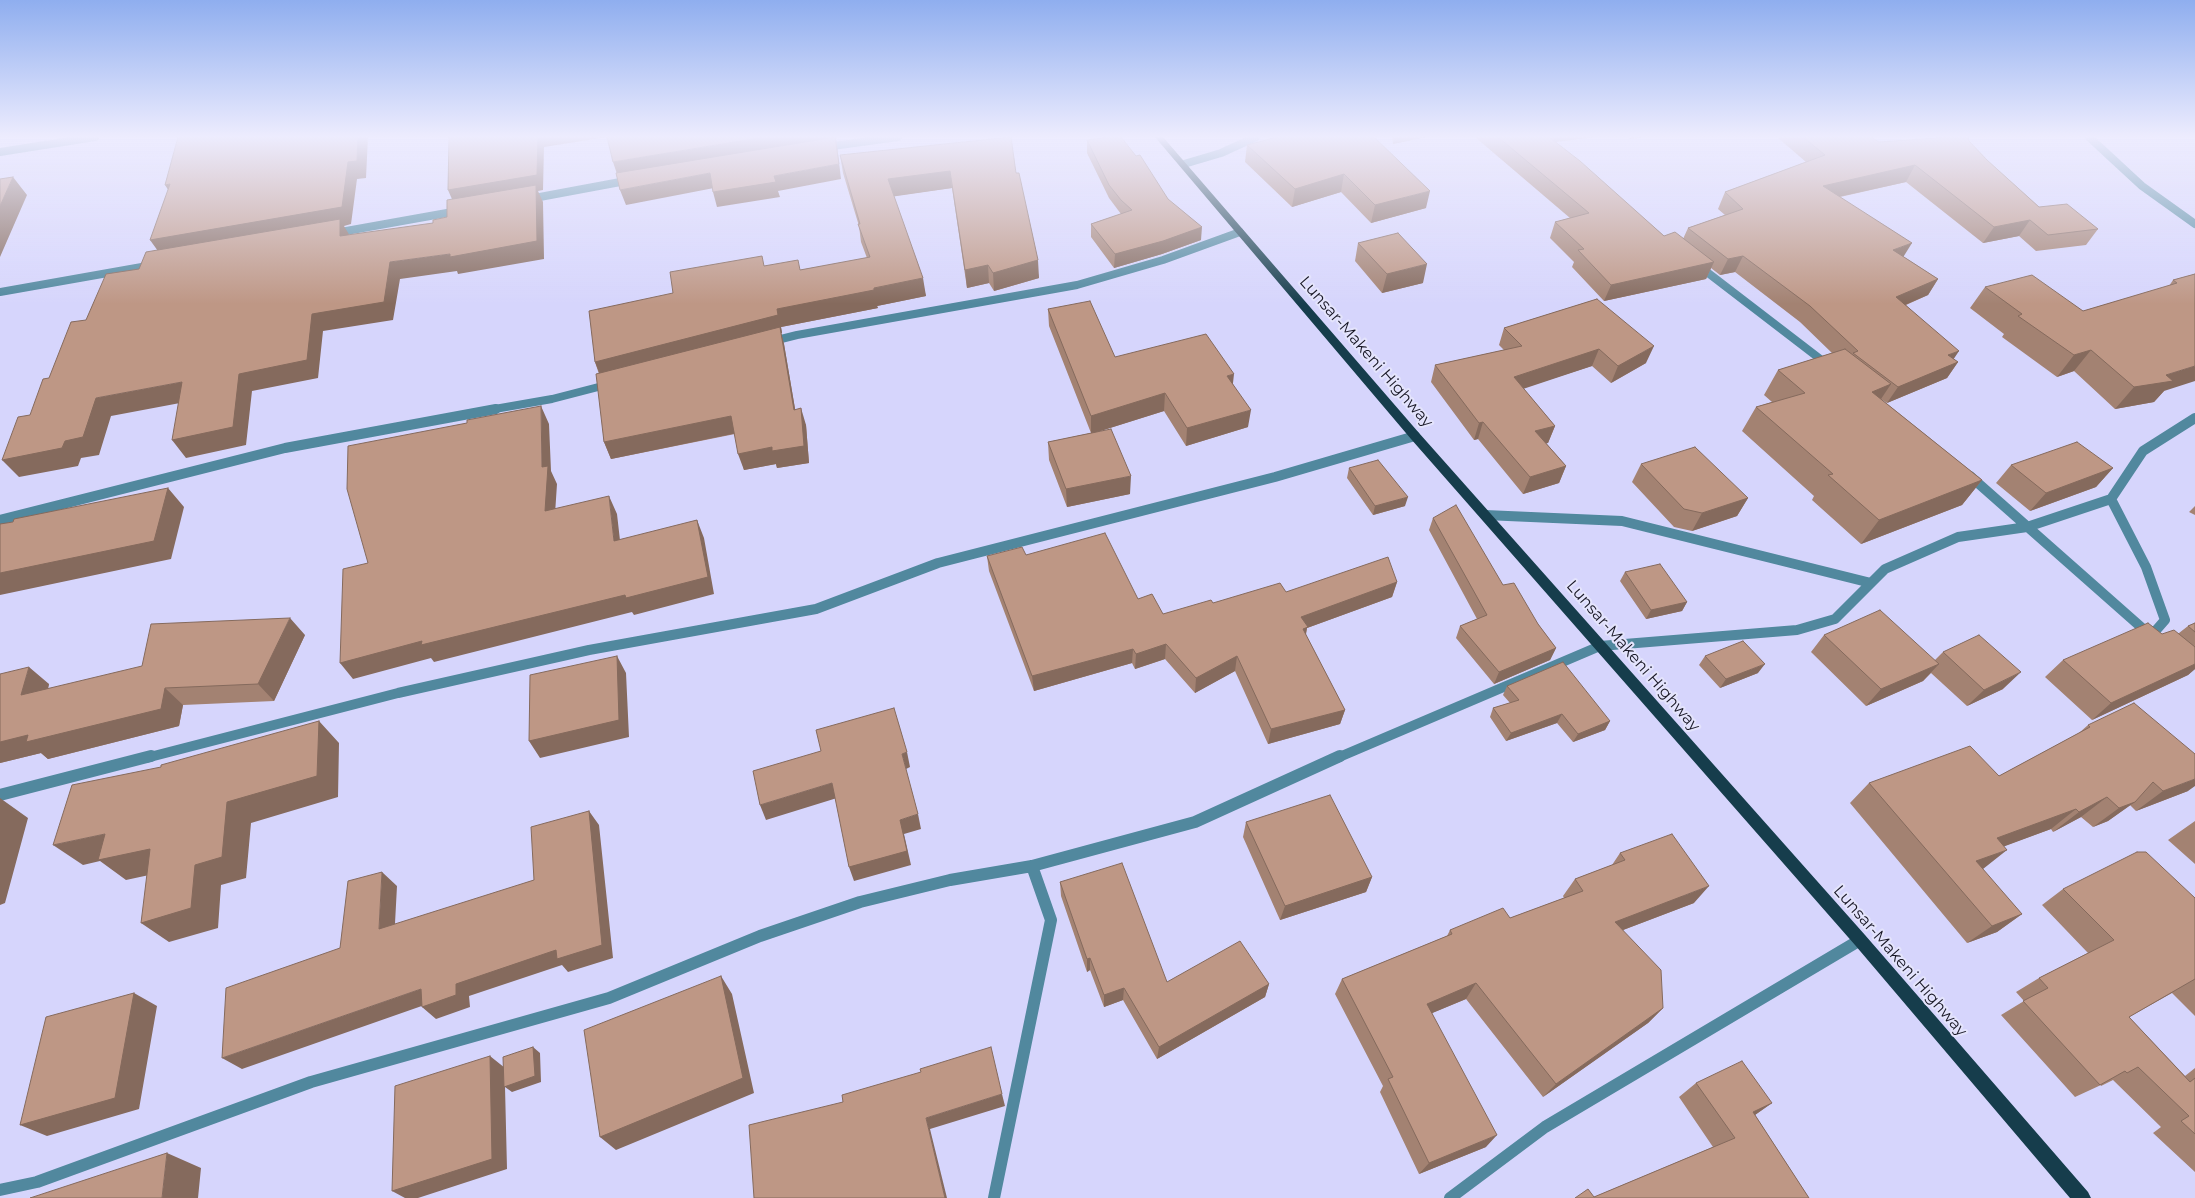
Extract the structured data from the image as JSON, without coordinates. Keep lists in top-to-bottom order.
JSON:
{
  "streets": {
    "main road": ["Lunsar-Makeni Highway"]
  }
}
